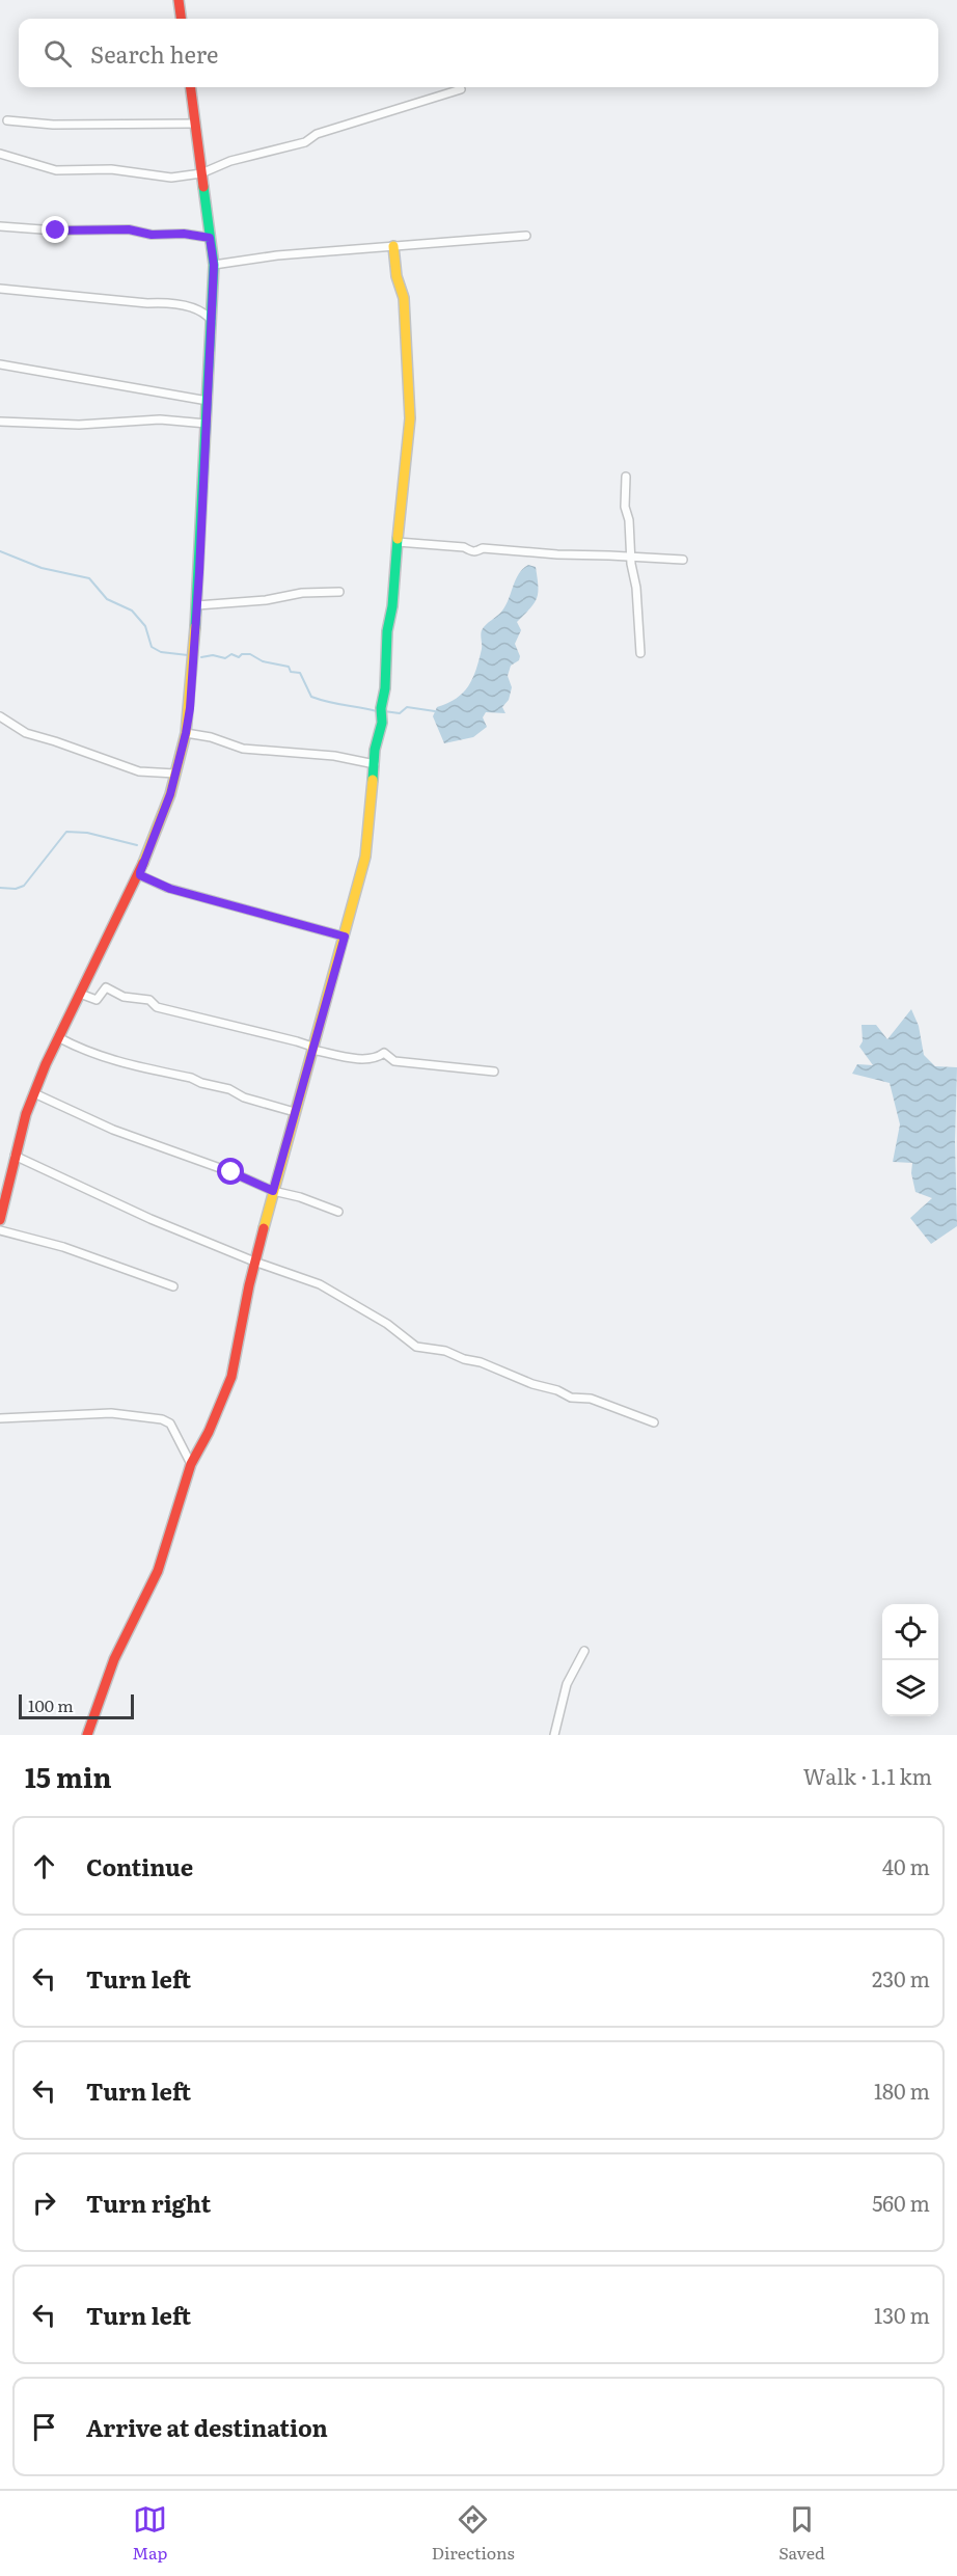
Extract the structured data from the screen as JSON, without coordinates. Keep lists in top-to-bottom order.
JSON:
{
  "scale_bar": "100 m",
  "page": {
    "search": "Search here",
    "scale": "100 m",
    "heading": ["15 min", "Walk · 1.1 km"],
    "list": [
      ["Continue", "40 m"],
      ["Turn left", "230 m"],
      ["Turn left", "180 m"],
      ["Turn right", "560 m"],
      ["Turn left", "130 m"],
      "Arrive at destination"
    ],
    "nav": ["Map", "Directions", "Saved"]
  }
}
